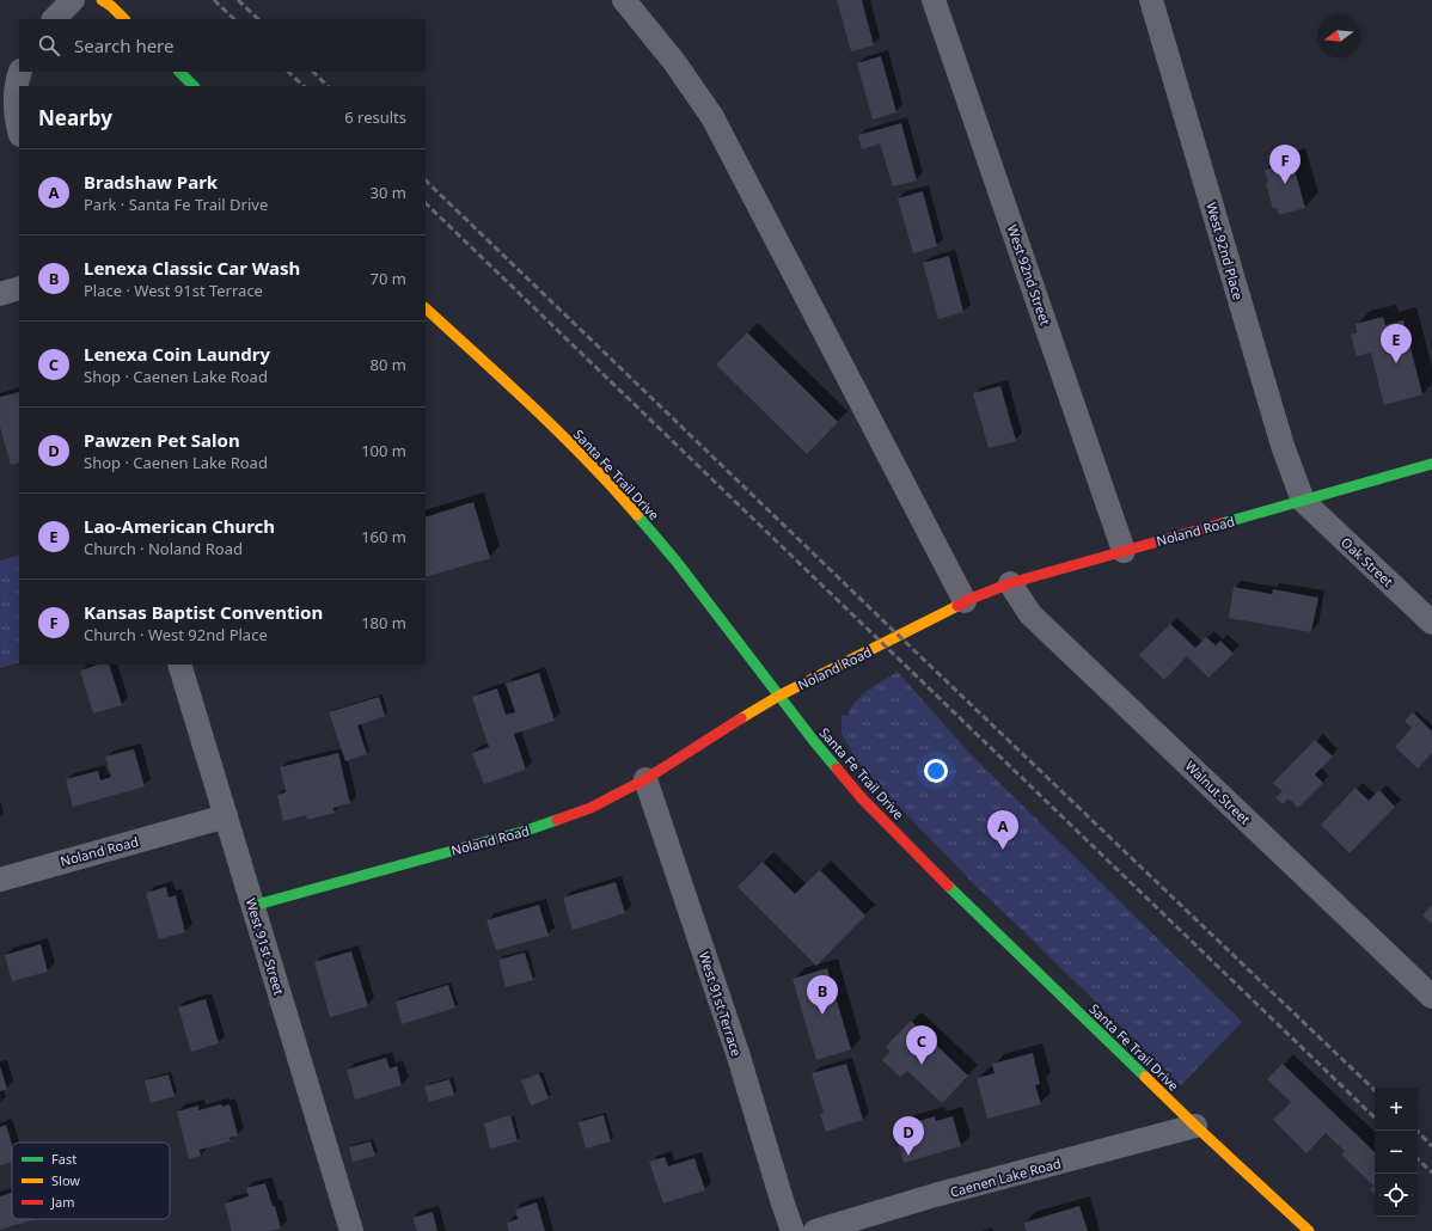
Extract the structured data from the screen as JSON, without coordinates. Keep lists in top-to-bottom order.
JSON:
{
  "streets": {
    "main road": ["Santa Fe Trail Drive", "Noland Road"],
    "street": [
      "West 92nd Place",
      "West 92nd Street",
      "Oak Street",
      "Walnut Street",
      "West 91st Street",
      "West 91st Terrace",
      "Caenen Lake Road"
    ]
  },
  "crossings": [
    ["West 92nd Place", "Noland Road"],
    ["West 92nd Place", "Oak Street"],
    ["West 92nd Street", "Noland Road"],
    ["Santa Fe Trail Drive", "Noland Road"],
    ["Santa Fe Trail Drive", "Caenen Lake Road"],
    ["Noland Road", "Oak Street"],
    ["Noland Road", "Walnut Street"],
    ["Noland Road", "West 91st Street"],
    ["Noland Road", "West 91st Terrace"]
  ],
  "legend": ["Fast", "Slow", "Jam"],
  "north": "left",
  "page": {
    "search": "Search here",
    "heading": ["Nearby", "6 results"],
    "pins": [
      "F",
      "E",
      "A",
      "B",
      "C",
      "D"
    ],
    "list": [
      {
        "mark": "A",
        "name": "Bradshaw Park",
        "note": "Park · Santa Fe Trail Drive",
        "value": "30 m"
      },
      {
        "mark": "B",
        "name": "Lenexa Classic Car Wash",
        "note": "Place · West 91st Terrace",
        "value": "70 m"
      },
      {
        "mark": "C",
        "name": "Lenexa Coin Laundry",
        "note": "Shop · Caenen Lake Road",
        "value": "80 m"
      },
      {
        "mark": "D",
        "name": "Pawzen Pet Salon",
        "note": "Shop · Caenen Lake Road",
        "value": "100 m"
      },
      {
        "mark": "E",
        "name": "Lao-American Church",
        "note": "Church · Noland Road",
        "value": "160 m"
      },
      {
        "mark": "F",
        "name": "Kansas Baptist Convention",
        "note": "Church · West 92nd Place",
        "value": "180 m"
      }
    ],
    "map_buttons": ["+", "−"]
  }
}
